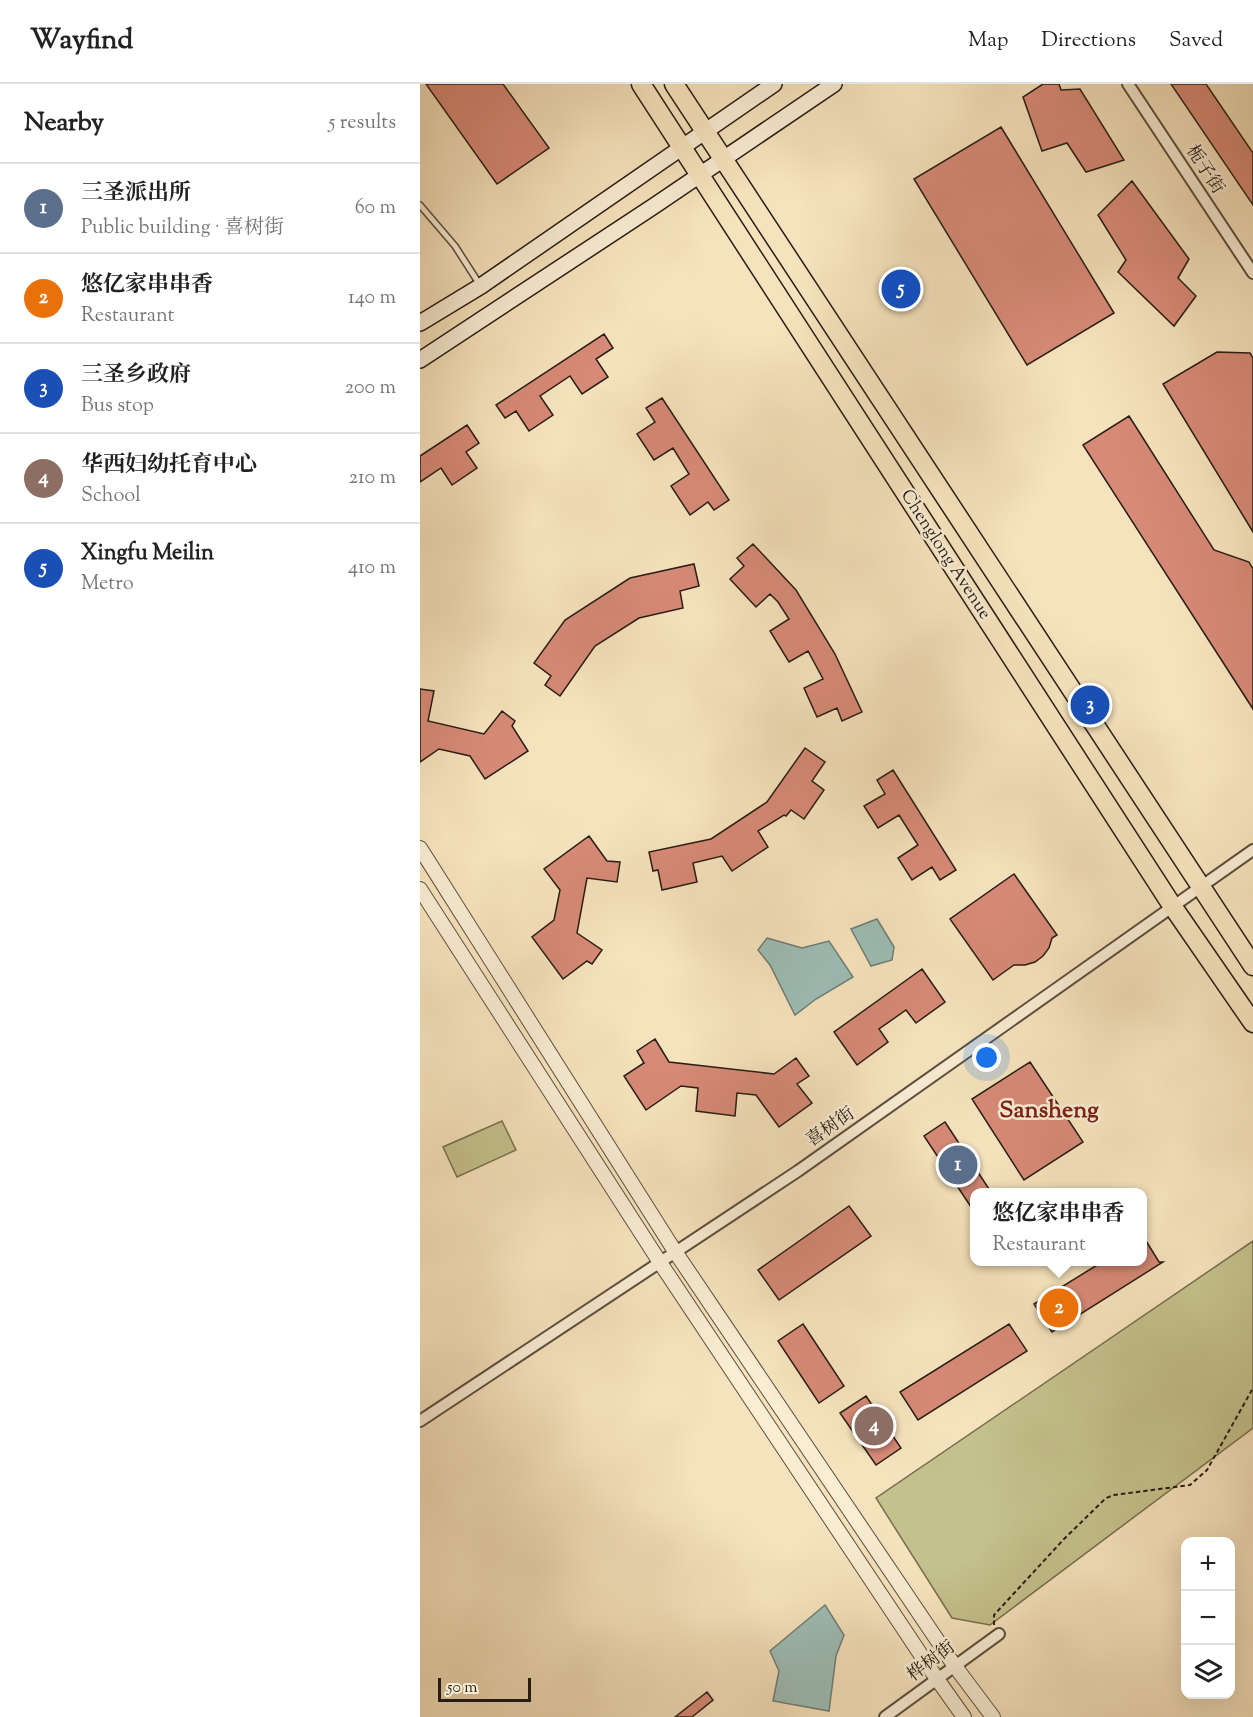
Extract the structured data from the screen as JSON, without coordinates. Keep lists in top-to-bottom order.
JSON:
{
  "streets": {
    "highway": ["Chenglong Avenue"],
    "street": ["栀子街", "喜树街", "桦树街"]
  },
  "crossings": [
    ["Chenglong Avenue", "喜树街"]
  ],
  "districts": ["Sansheng"],
  "scale_bar": "50 m",
  "page": {
    "header": "Wayfind",
    "nav": ["Map", "Directions", "Saved"],
    "heading": ["Nearby", "5 results"],
    "list": [
      {
        "mark": "1",
        "name": "三圣派出所",
        "note": "Public building · 喜树街",
        "value": "60 m"
      },
      {
        "mark": "2",
        "name": "悠亿家串串香",
        "note": "Restaurant",
        "value": "140 m"
      },
      {
        "mark": "3",
        "name": "三圣乡政府",
        "note": "Bus stop",
        "value": "200 m"
      },
      {
        "mark": "4",
        "name": "华西妇幼托育中心",
        "note": "School",
        "value": "210 m"
      },
      {
        "mark": "5",
        "name": "Xingfu Meilin",
        "note": "Metro",
        "value": "410 m"
      }
    ],
    "pins": [
      "5",
      "3",
      "1",
      "2",
      "4"
    ],
    "popup": ["悠亿家串串香", "Restaurant"],
    "map_buttons": ["+", "−"],
    "scale": "50 m"
  }
}
